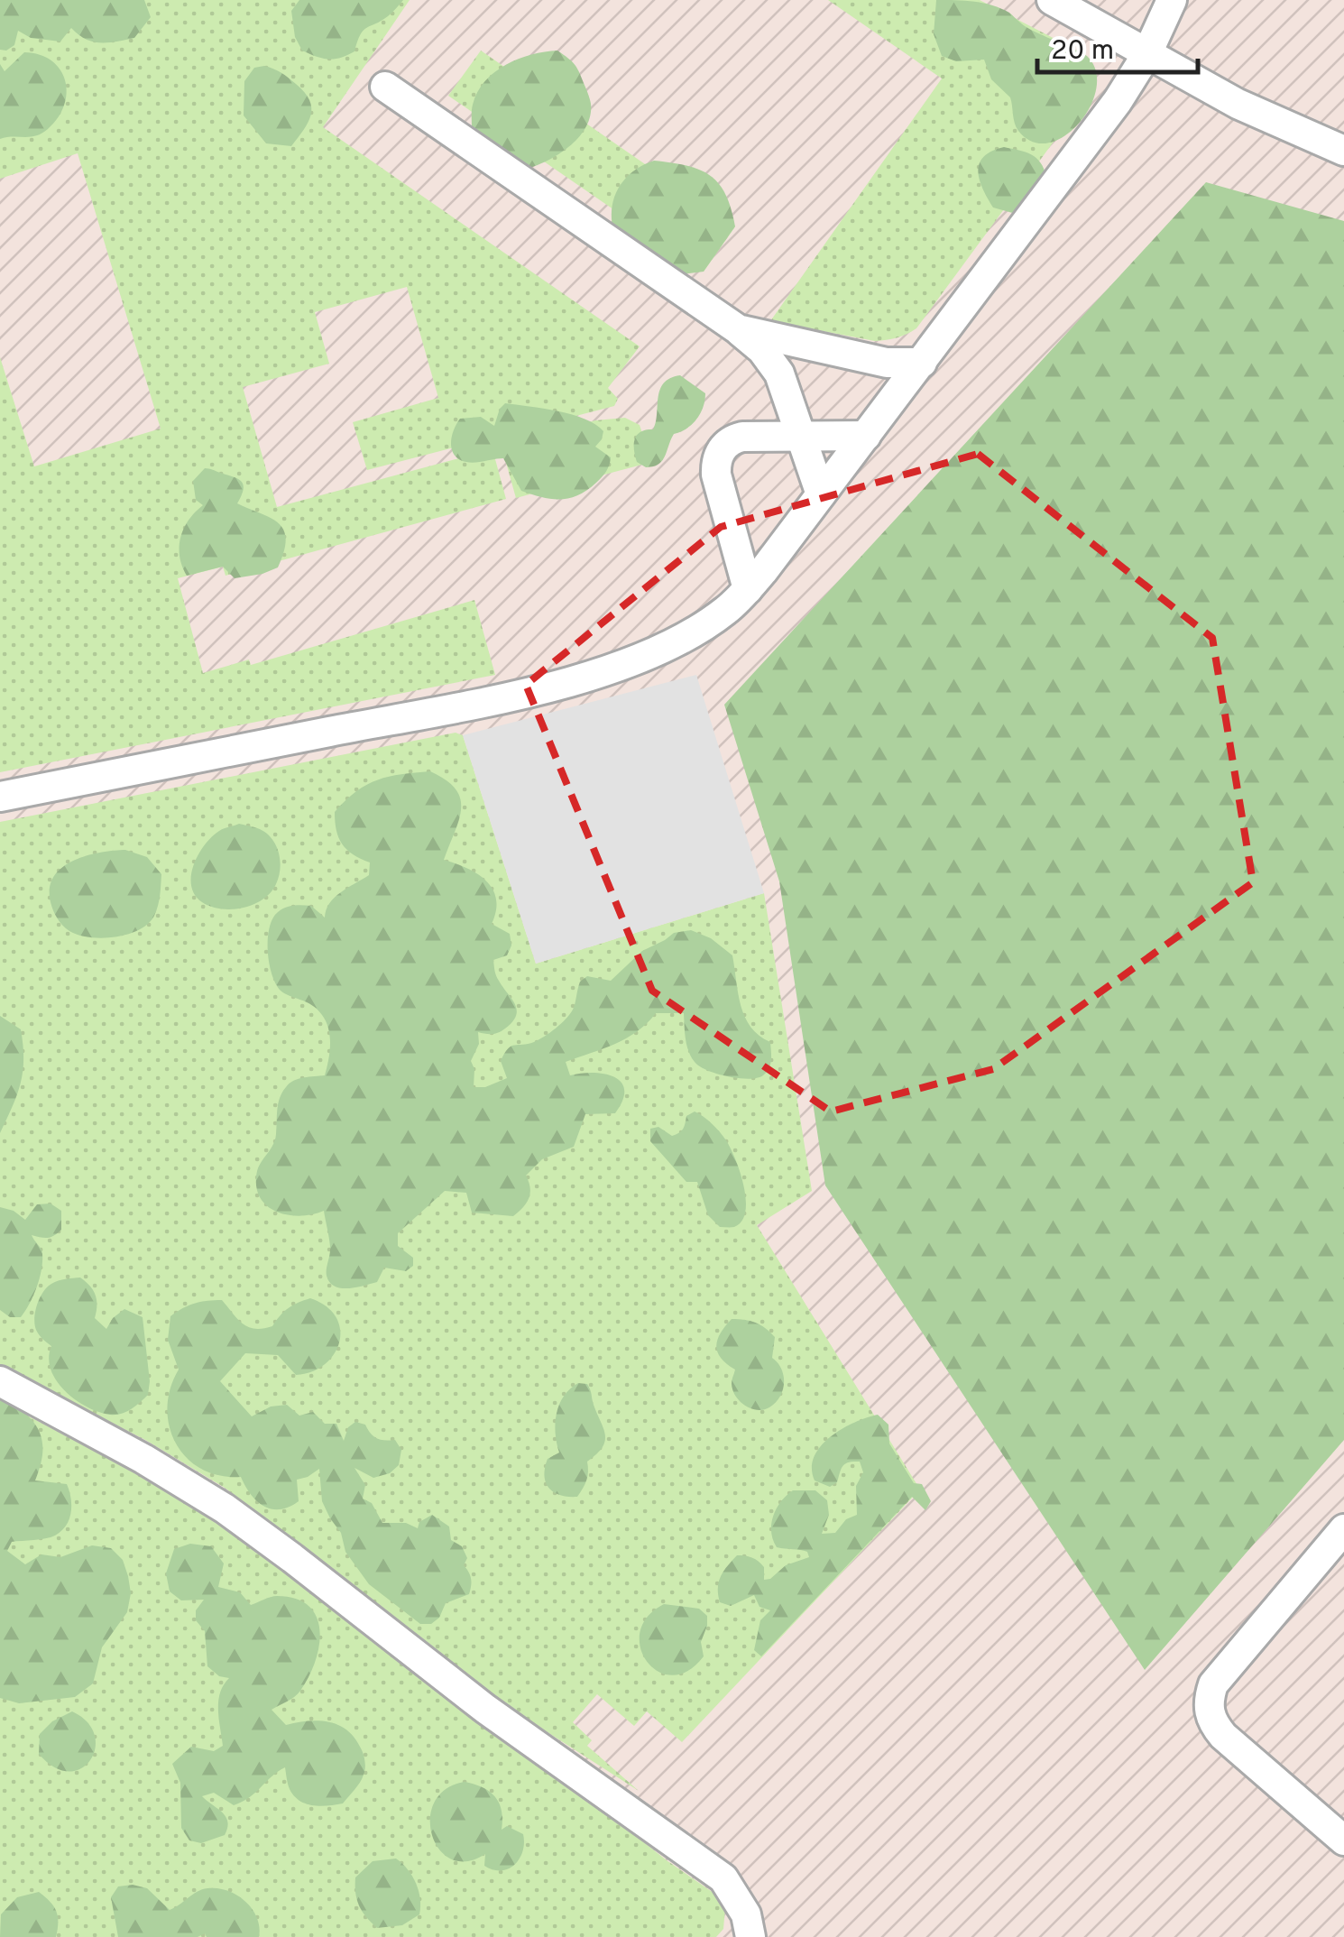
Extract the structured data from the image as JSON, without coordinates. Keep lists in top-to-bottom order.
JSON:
{
  "scale_bar": "20 m"
}
